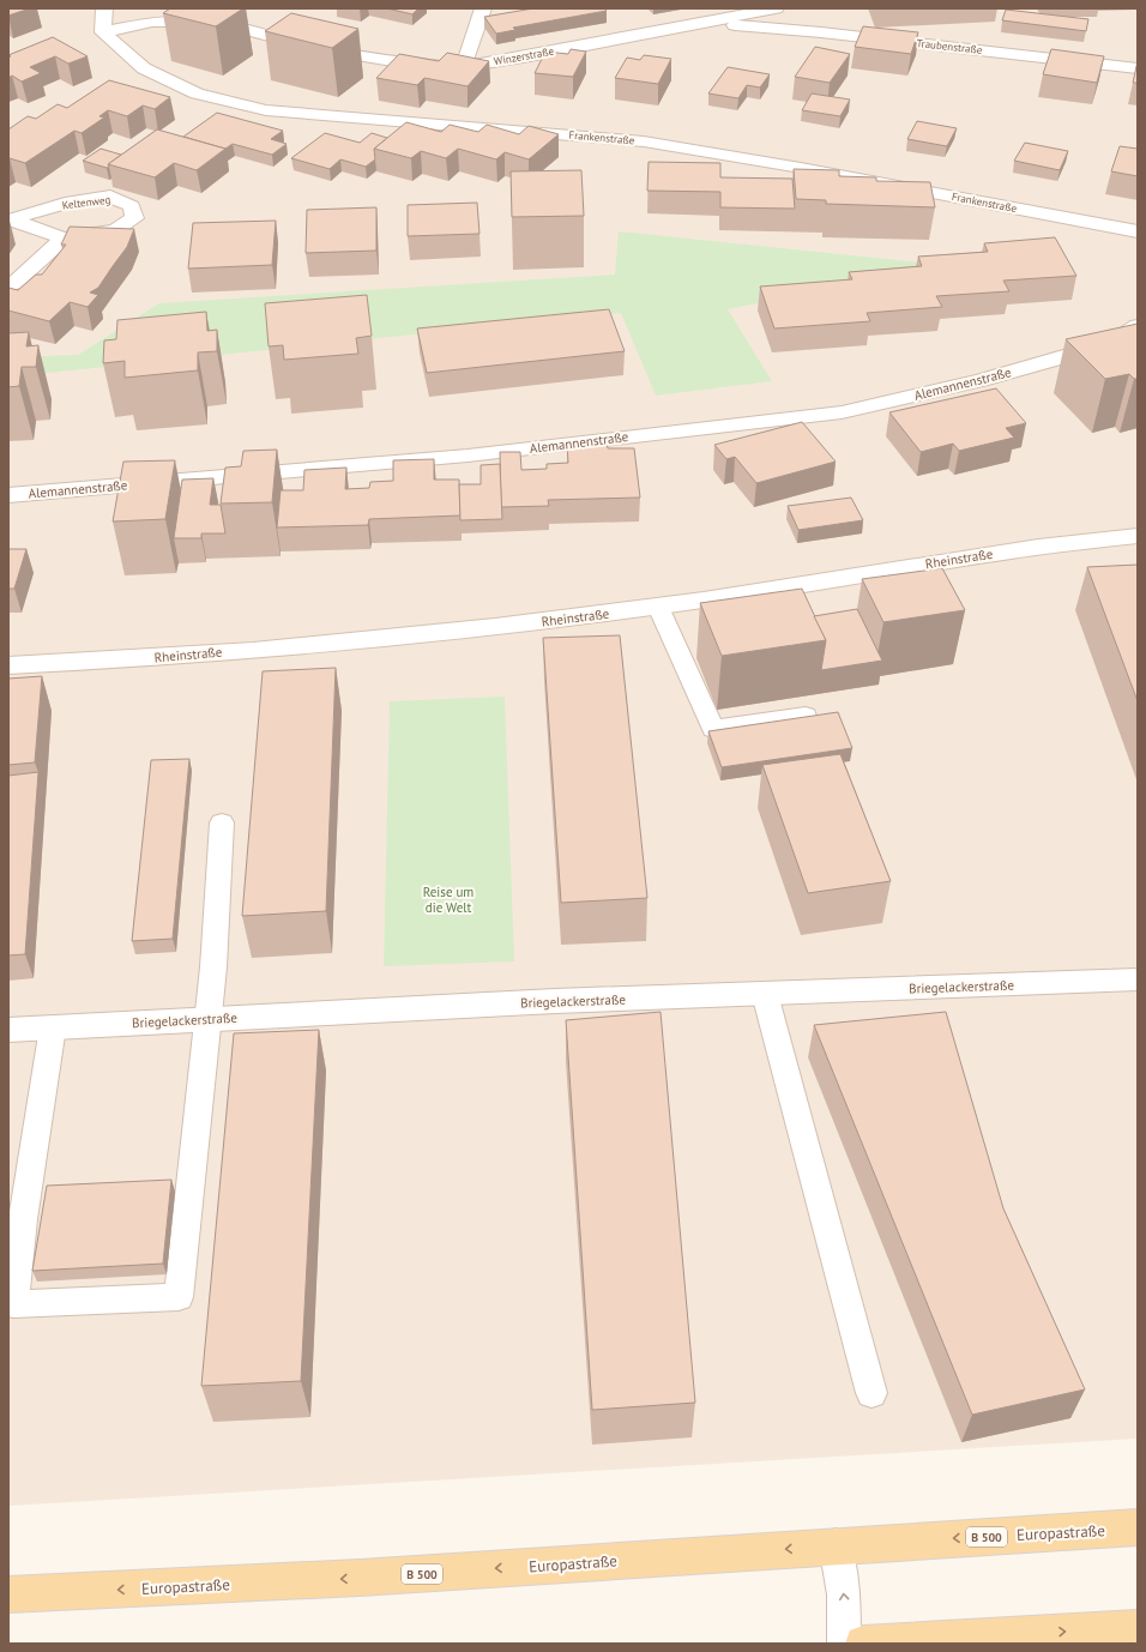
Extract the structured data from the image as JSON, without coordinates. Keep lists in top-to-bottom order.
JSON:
{
  "streets": {
    "main road": ["Europastraße", "B 500"],
    "street": [
      "Traubenstraße",
      "Winzerstraße",
      "Frankenstraße",
      "Keltenweg",
      "Alemannenstraße",
      "Rheinstraße",
      "Briegelackerstraße"
    ]
  },
  "crossings": [
    ["Traubenstraße", "Winzerstraße"],
    ["Winzerstraße", "Frankenstraße"]
  ],
  "one_way": ["Europastraße"],
  "parks": ["Reise um die Welt"]
}
